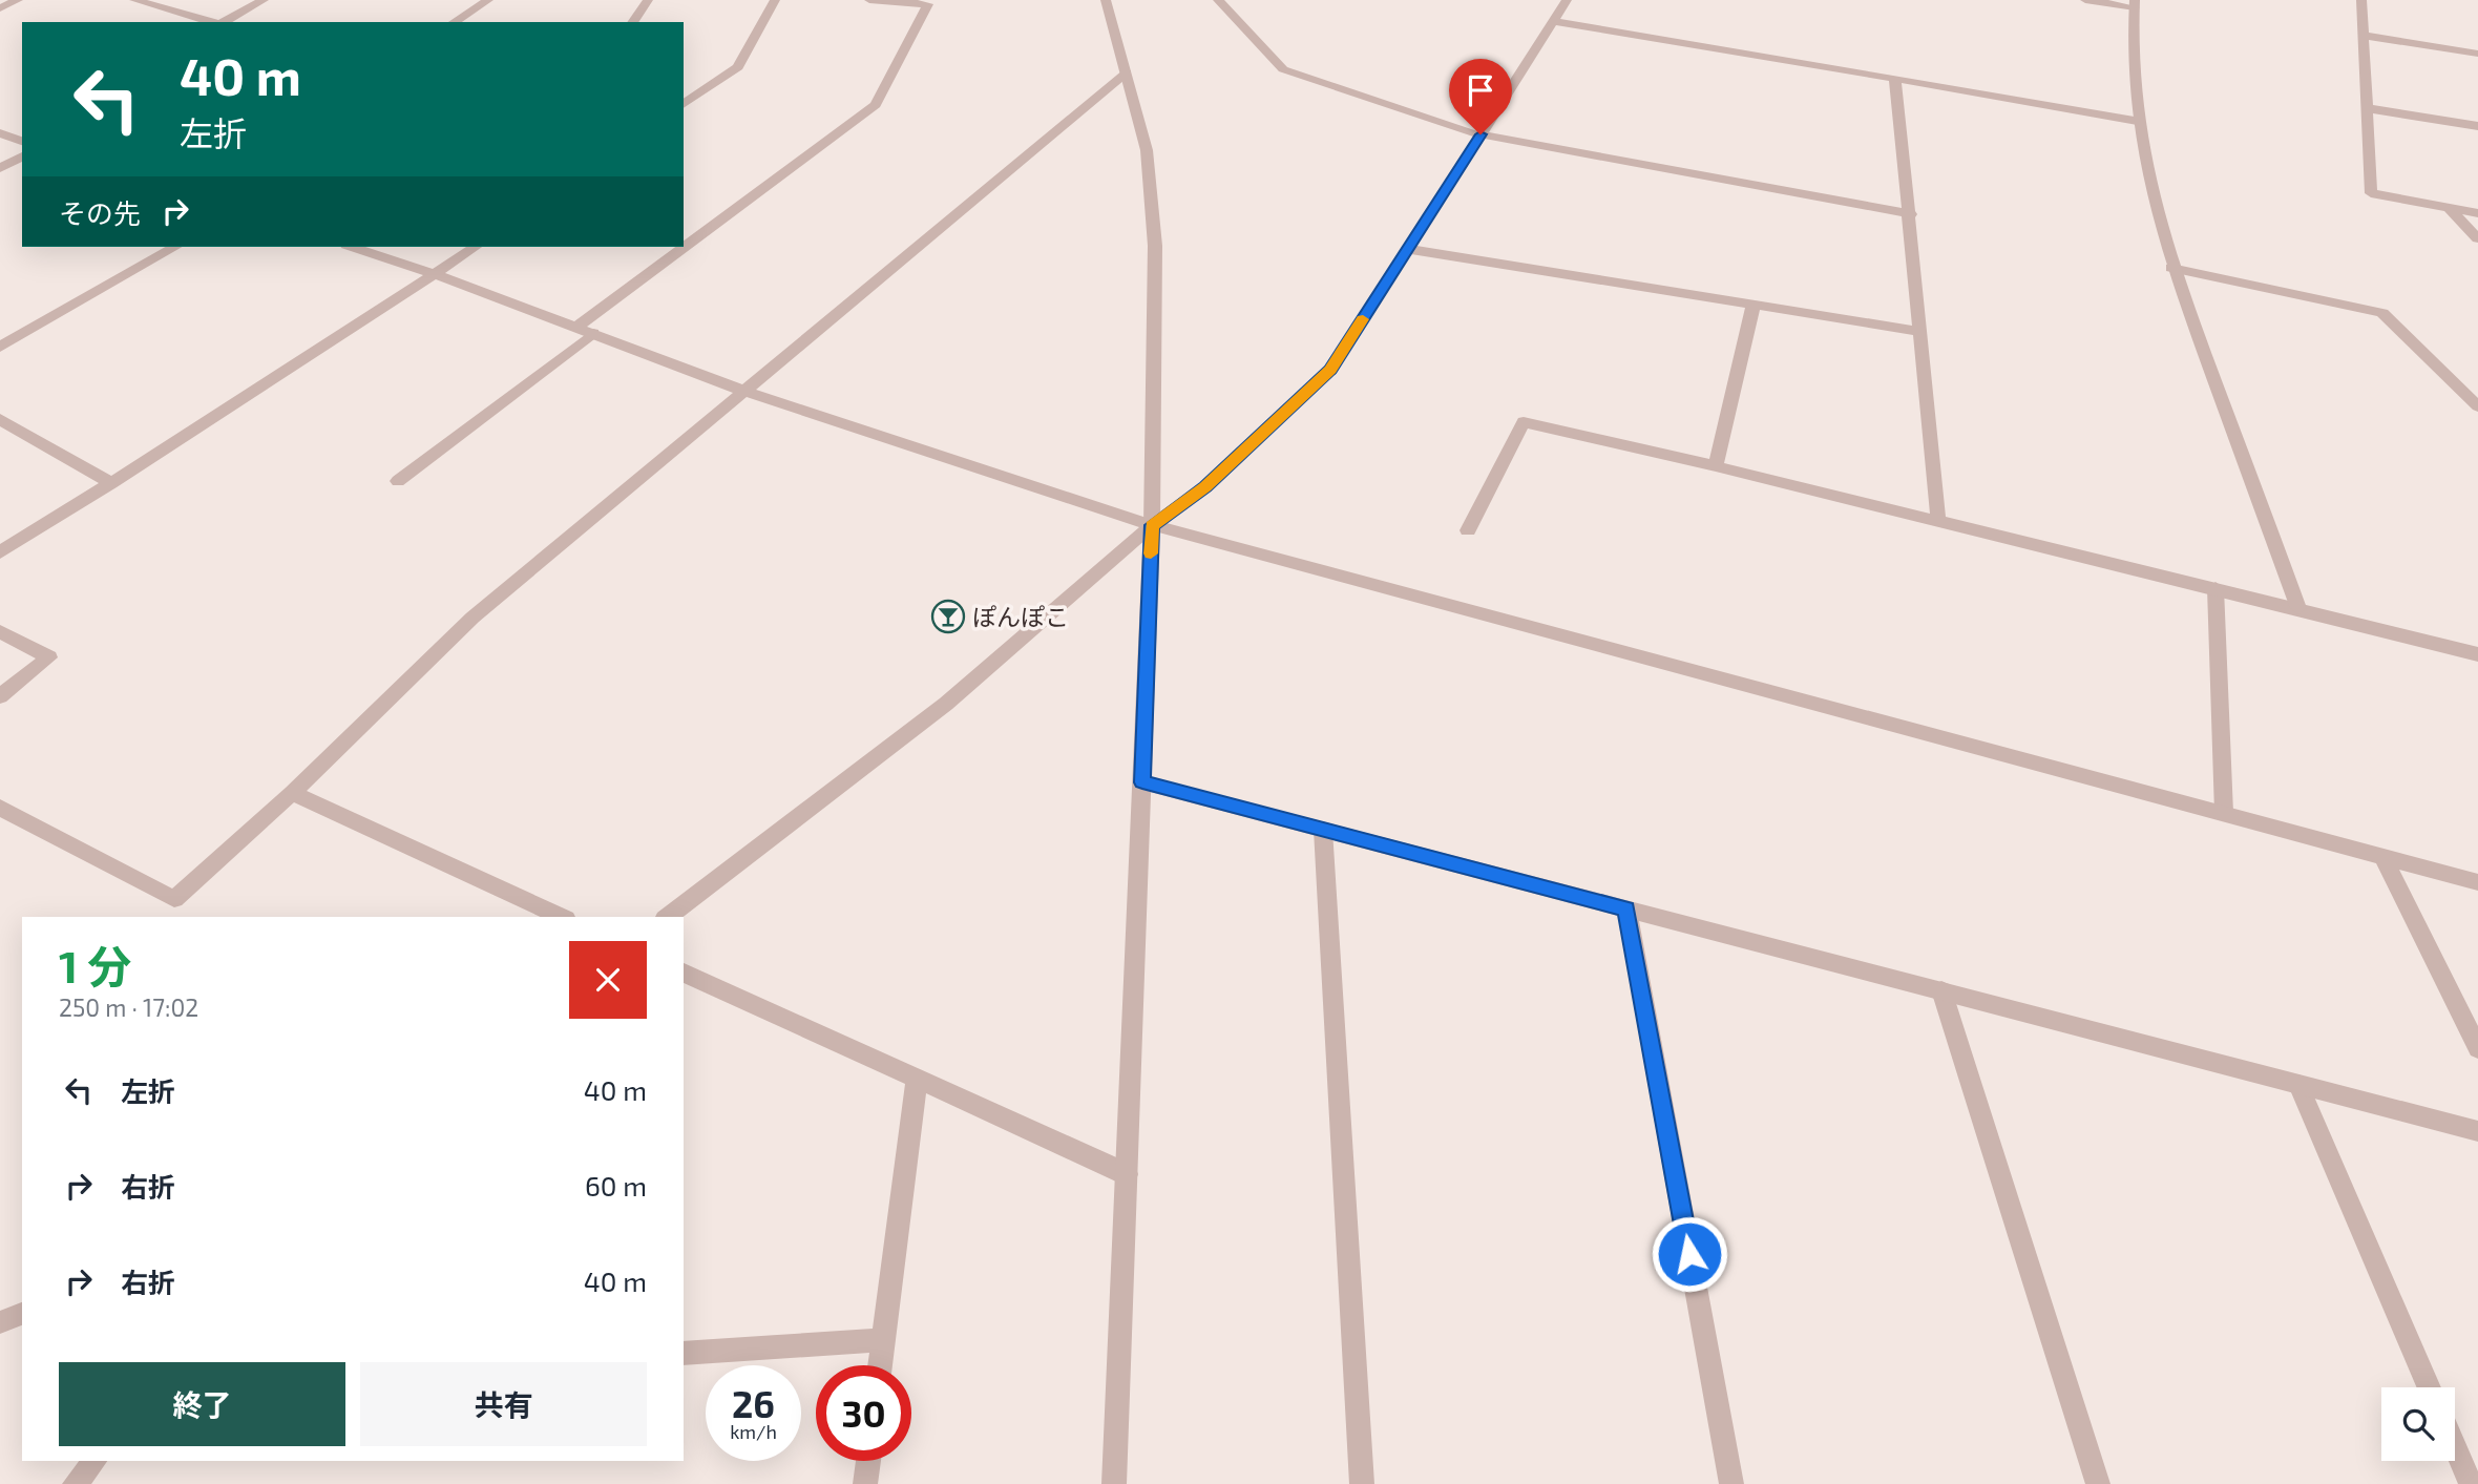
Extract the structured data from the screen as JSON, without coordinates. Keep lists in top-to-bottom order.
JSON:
{
  "places": {
    "bar": ["ぽんぽこ"]
  },
  "page": {
    "turn": ["40 m", "左折"],
    "then": "その先",
    "heading": ["1 分", "250 m · 17:02"],
    "list": [
      {
        "name": "左折",
        "value": "40 m"
      },
      {
        "name": "右折",
        "value": "60 m"
      },
      {
        "name": "右折",
        "value": "40 m"
      }
    ],
    "buttons": ["終了", "共有"],
    "speed": "26 km/h",
    "limit": "30"
  }
}
